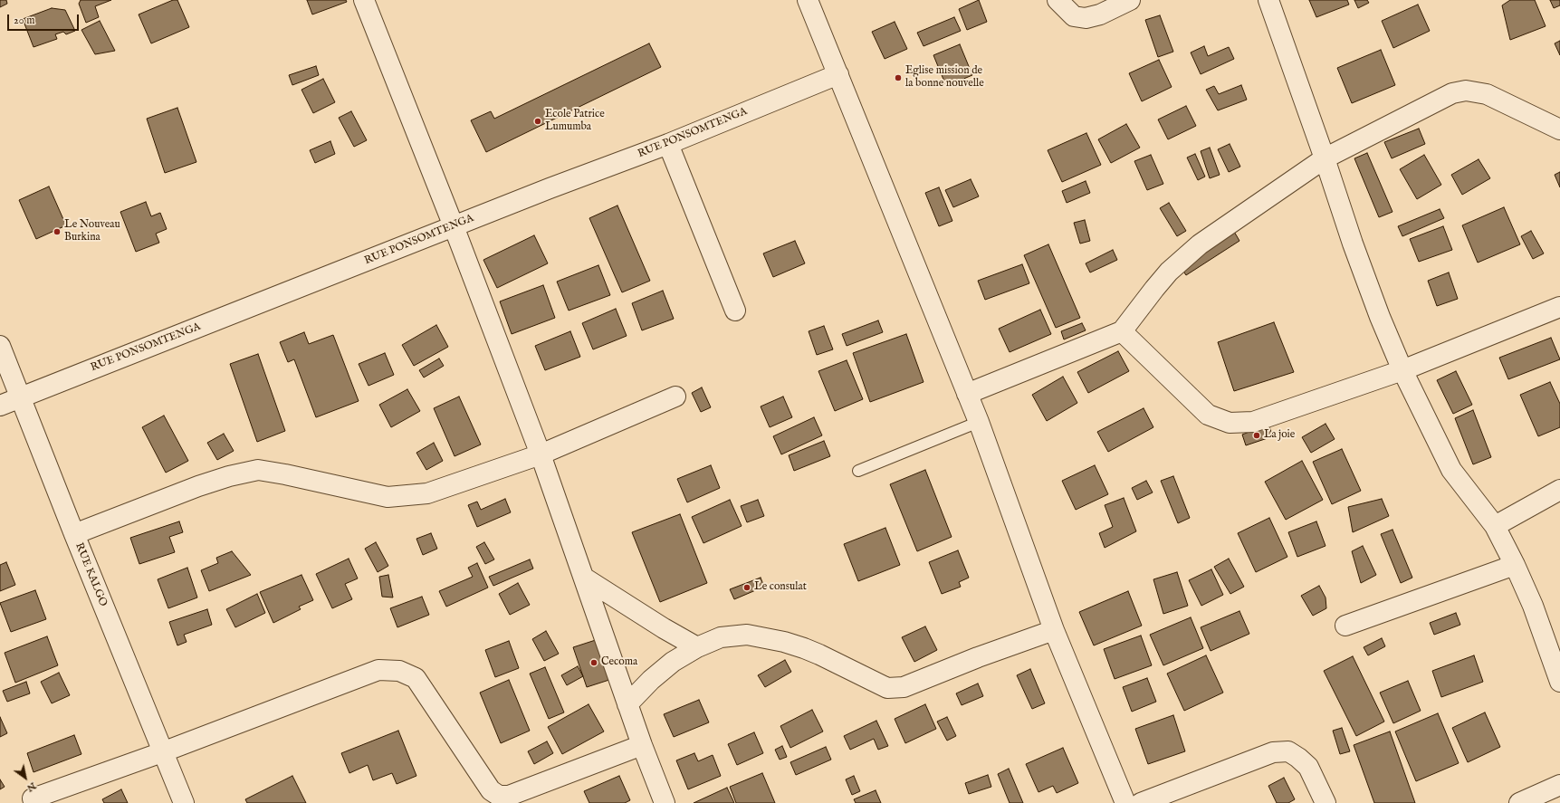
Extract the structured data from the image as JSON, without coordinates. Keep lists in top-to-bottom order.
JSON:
{
  "streets": {
    "street": ["RUE PONSOMTENGA", "RUE KALGO"]
  },
  "crossings": [
    ["RUE PONSOMTENGA", "RUE KALGO"]
  ],
  "places": [
    "Eglise mission de la bonne nouvelle",
    "Ecole Patrice Lumumba",
    "Le Nouveau Burkina",
    "La joie",
    "Le consulat",
    "Cecoma"
  ],
  "scale_bar": "20 m",
  "north": "bottom right"
}
